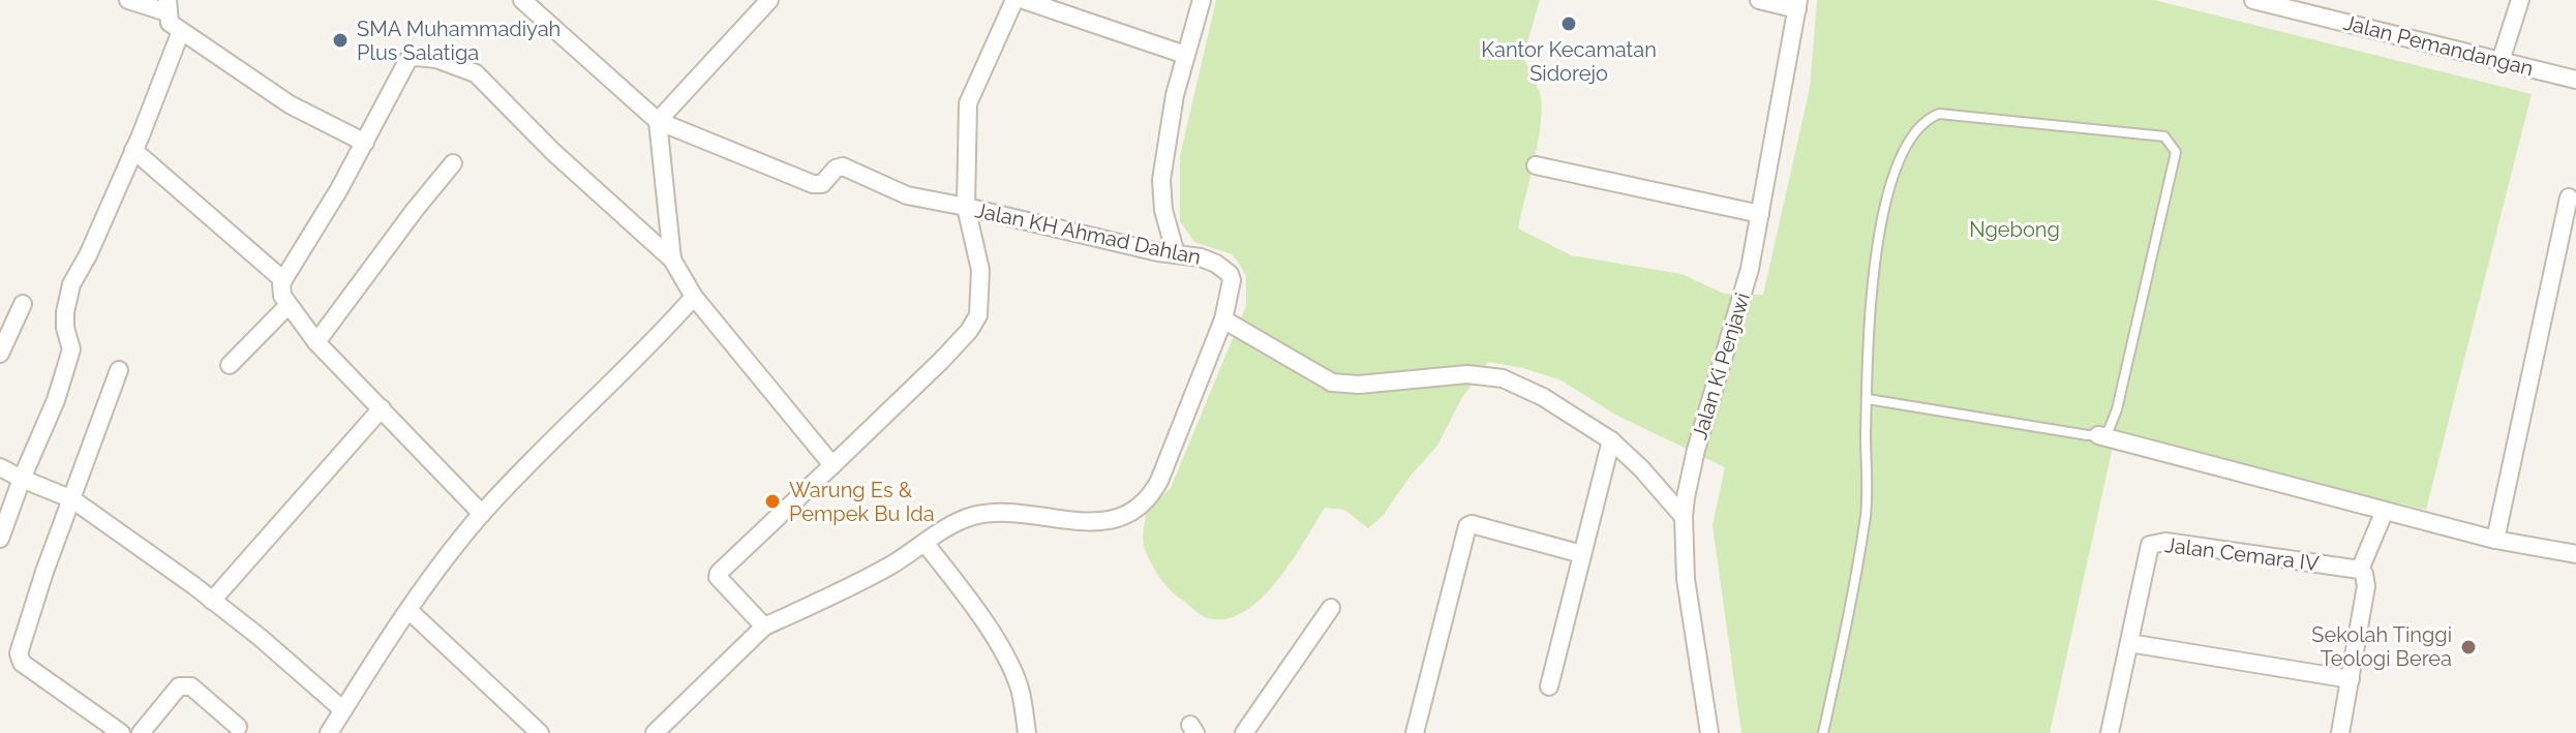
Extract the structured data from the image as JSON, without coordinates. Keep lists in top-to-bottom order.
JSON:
{
  "streets": {
    "street": [
      "Jalan Pemandangan",
      "Jalan KH Ahmad Dahlan",
      "Jalan Ki Penjawi",
      "Jalan Cemara IV"
    ]
  },
  "parks": ["Ngebong"],
  "places": [
    "Kantor Kecamatan Sidorejo",
    "SMA Muhammadiyah Plus Salatiga",
    "Warung Es & Pempek Bu Ida",
    "Sekolah Tinggi Teologi Berea"
  ]
}
